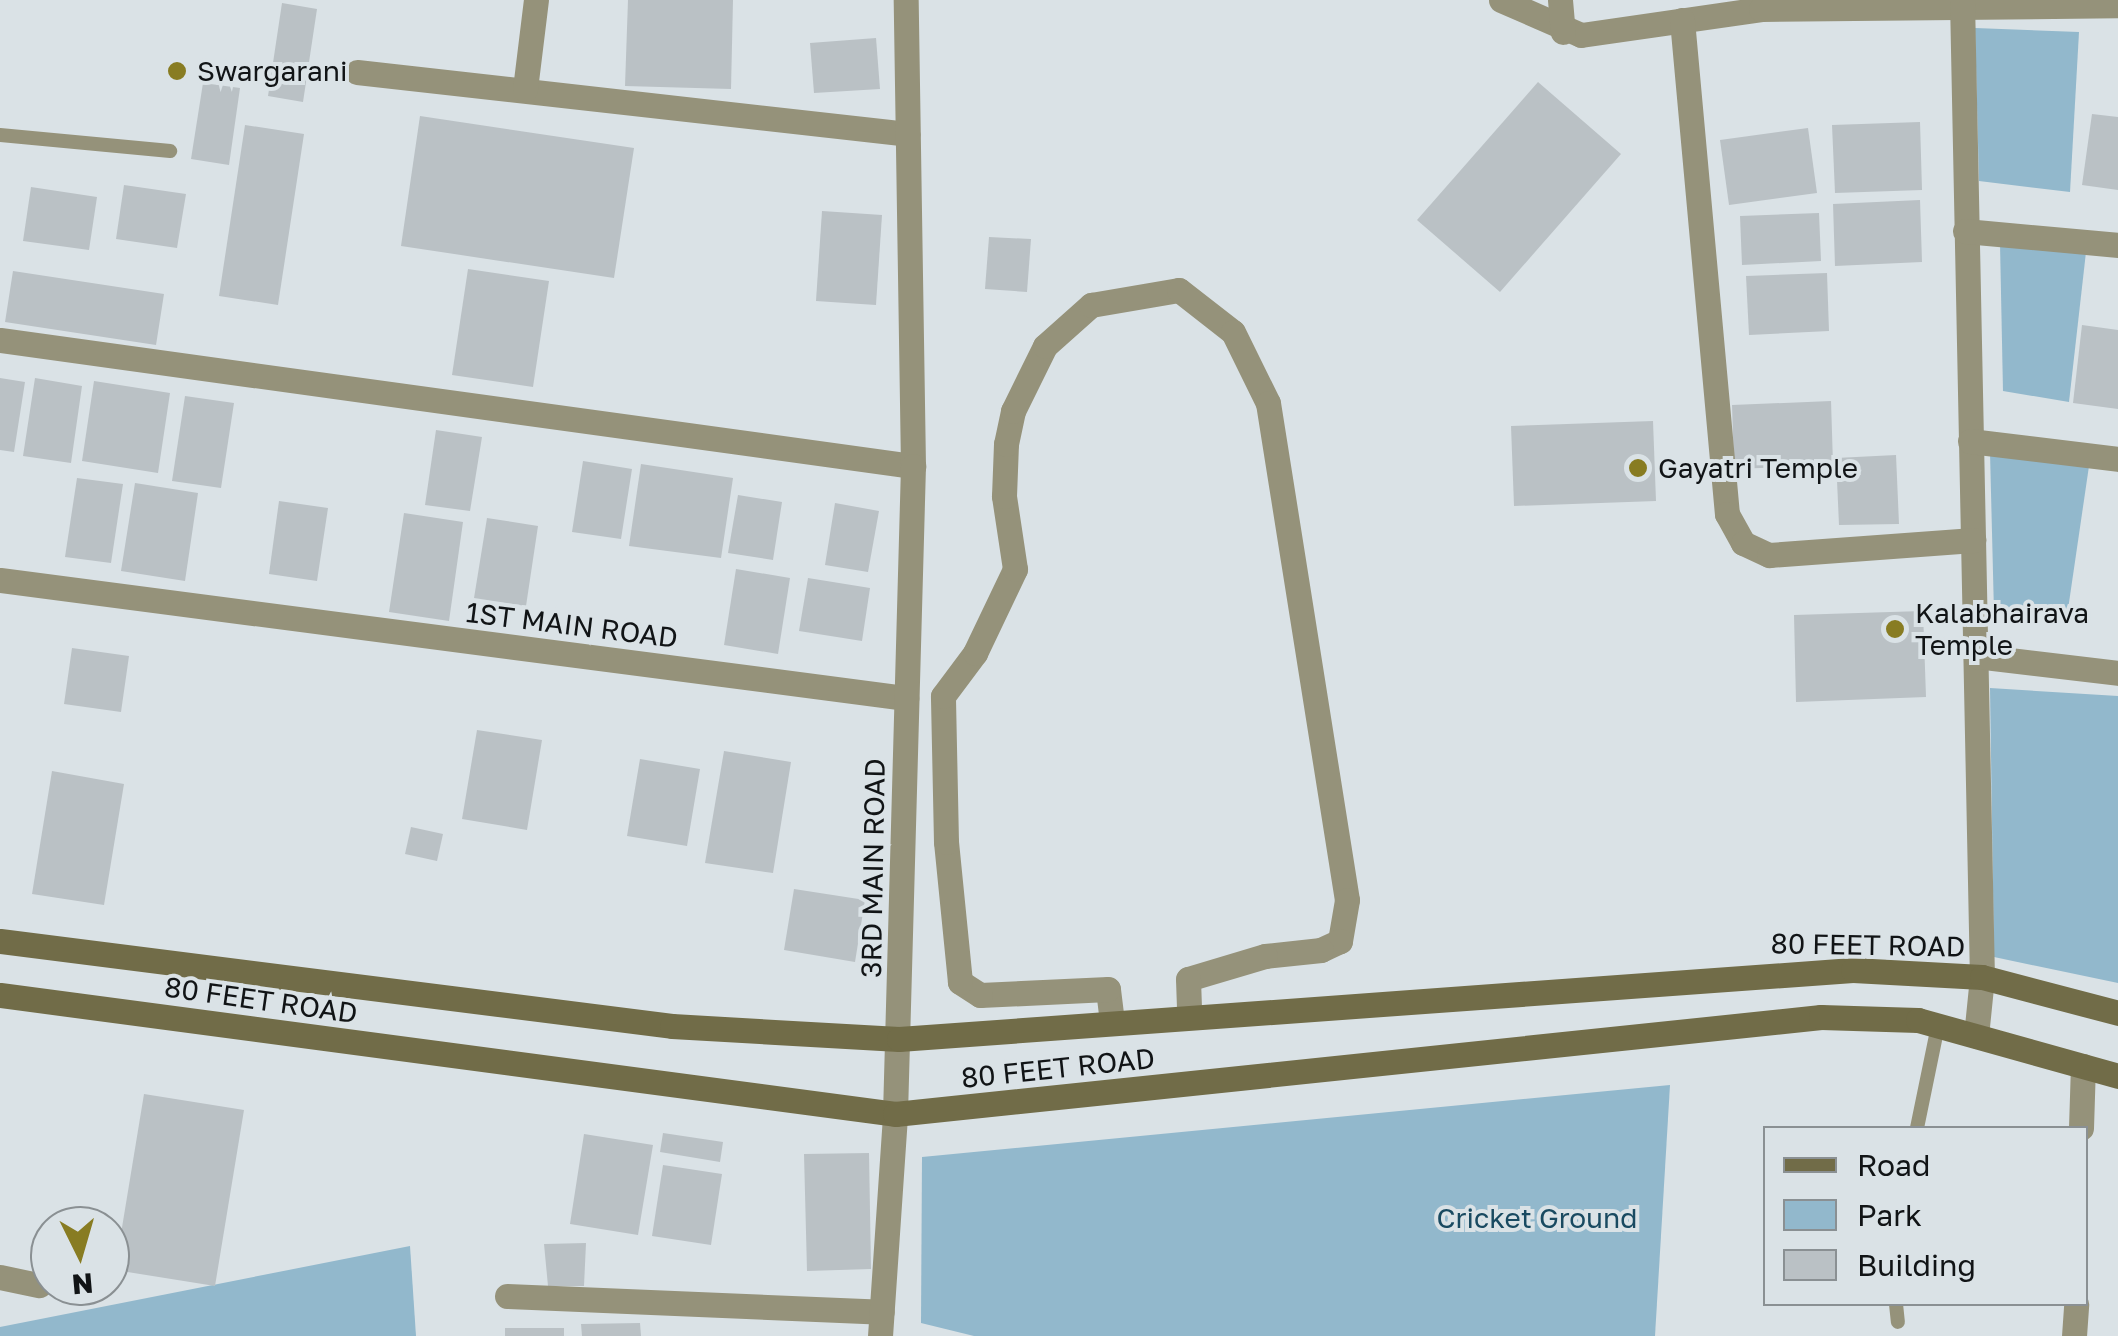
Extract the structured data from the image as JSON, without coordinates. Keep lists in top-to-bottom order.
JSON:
{
  "streets": {
    "main road": ["80 FEET ROAD"],
    "street": ["1ST MAIN ROAD", "3RD MAIN ROAD"]
  },
  "crossings": [
    ["1ST MAIN ROAD", "3RD MAIN ROAD"],
    ["3RD MAIN ROAD", "80 FEET ROAD"]
  ],
  "parks": ["Cricket Ground"],
  "places": ["Swargarani", "Gayatri Temple", "Kalabhairava Temple"],
  "legend": ["Road", "Park", "Building"],
  "north": "bottom"
}
